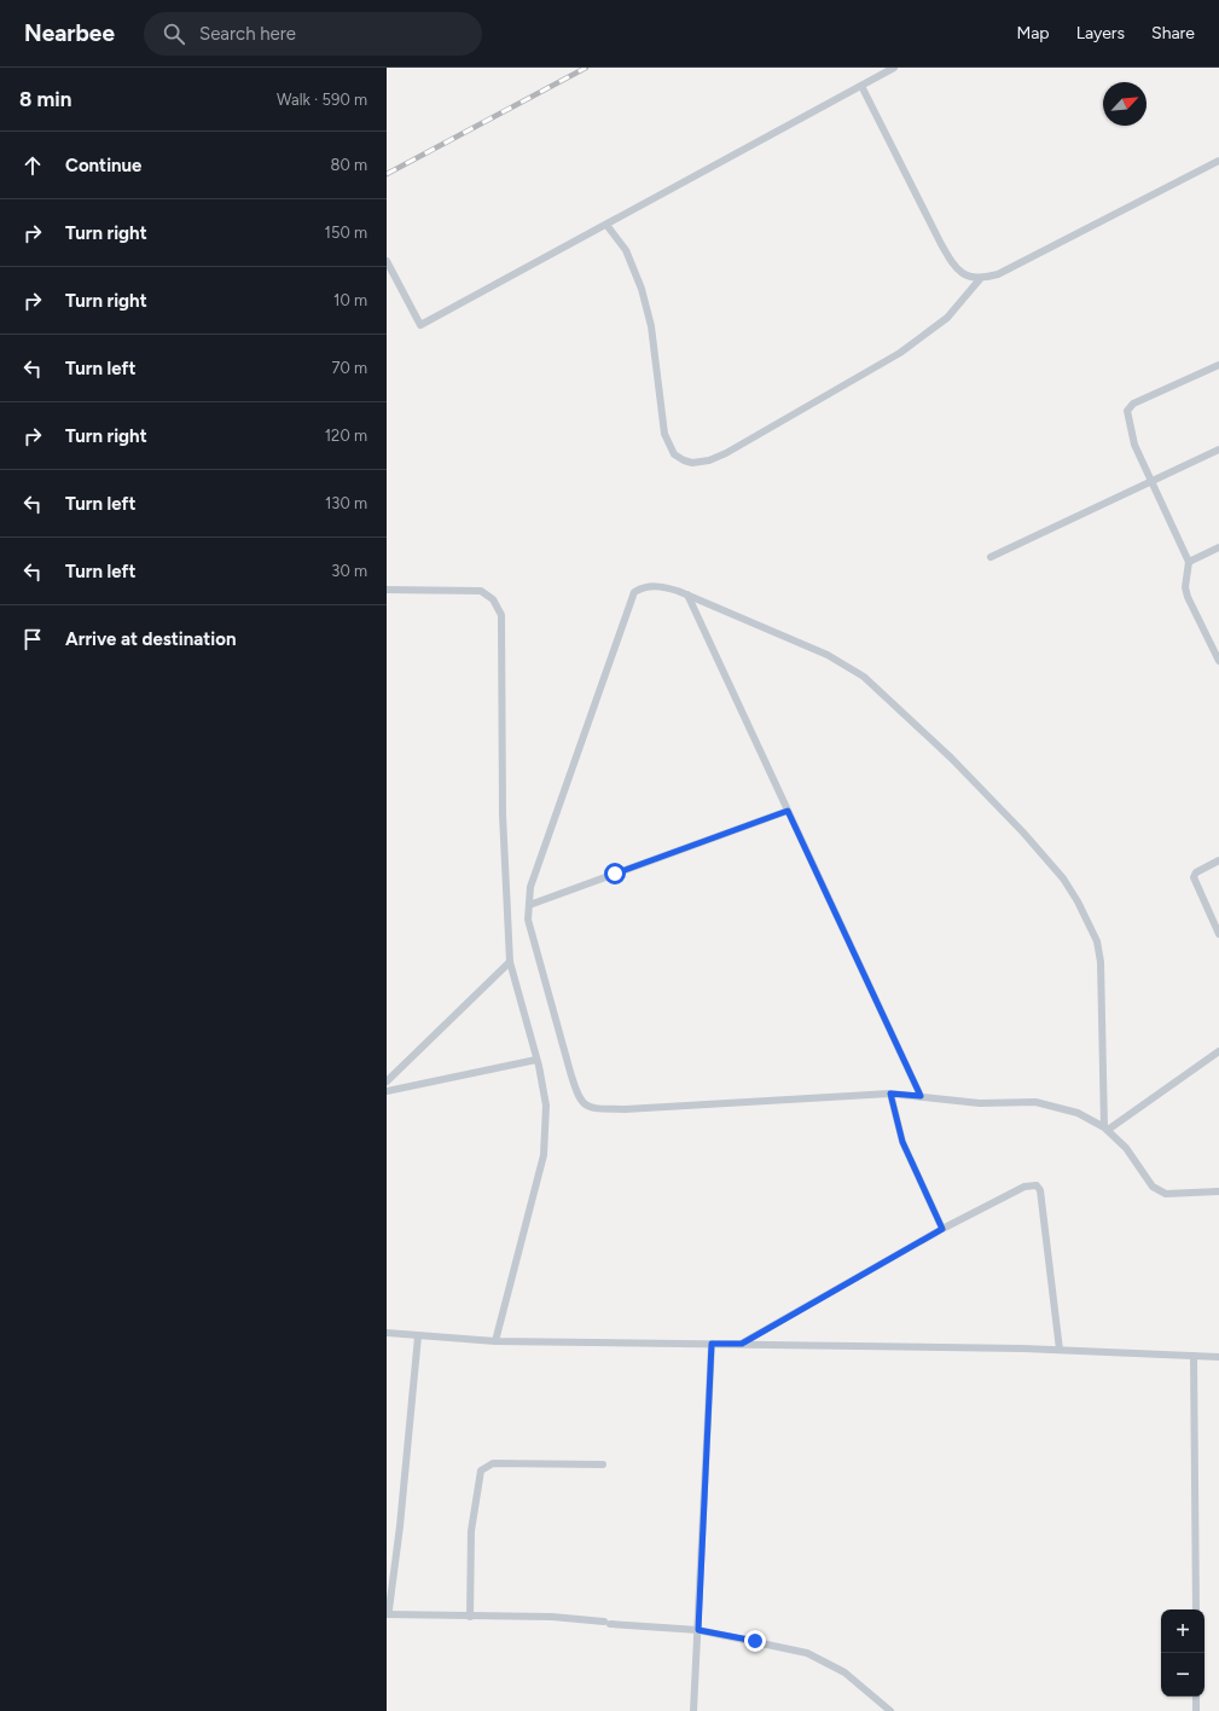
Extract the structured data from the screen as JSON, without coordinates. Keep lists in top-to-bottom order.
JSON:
{
  "north": "top right",
  "page": {
    "header": "Nearbee",
    "search": "Search here",
    "nav": ["Map", "Layers", "Share"],
    "heading": ["8 min", "Walk · 590 m"],
    "list": [
      ["Continue", "80 m"],
      ["Turn right", "150 m"],
      ["Turn right", "10 m"],
      ["Turn left", "70 m"],
      ["Turn right", "120 m"],
      ["Turn left", "130 m"],
      ["Turn left", "30 m"],
      "Arrive at destination"
    ],
    "map_buttons": ["+", "−"]
  }
}
